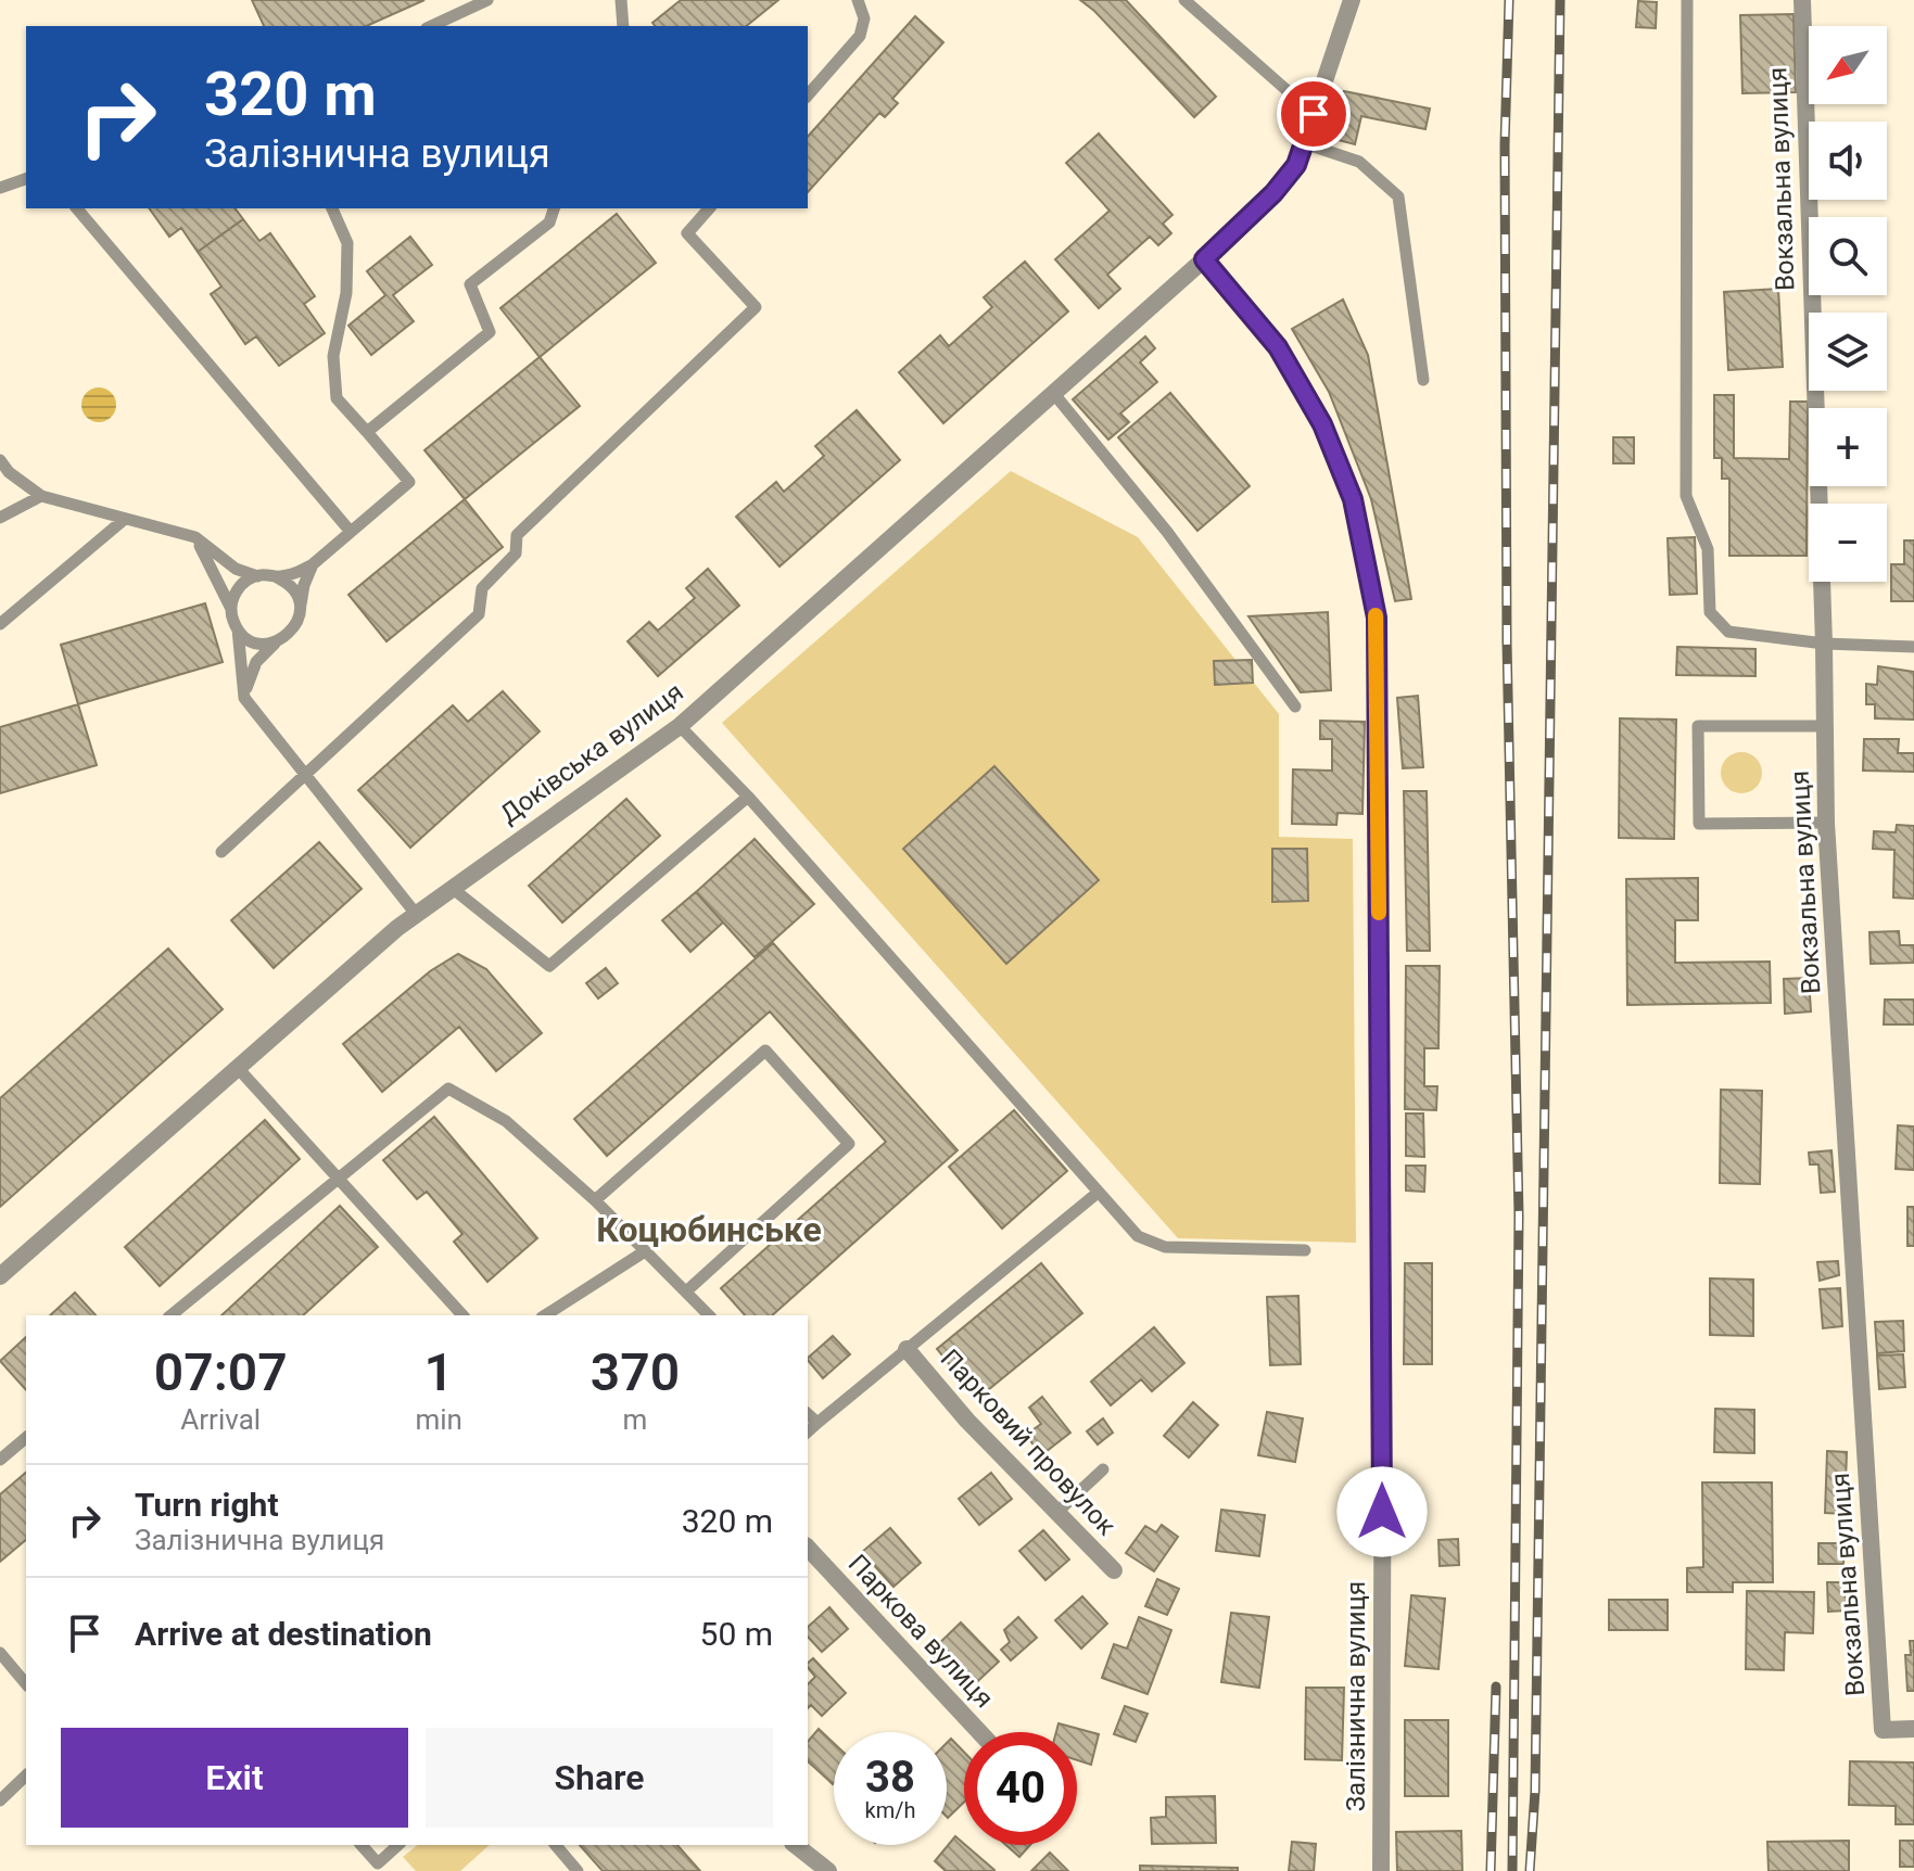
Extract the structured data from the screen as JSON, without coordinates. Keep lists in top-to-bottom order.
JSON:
{
  "streets": {
    "street": [
      "Вокзальна вулиця",
      "Доківська вулиця",
      "Парковий провулок",
      "Паркова вулиця",
      "Залізнична вулиця"
    ]
  },
  "crossings": [
    ["Доківська вулиця", "Залізнична вулиця"]
  ],
  "districts": ["Коцюбинське"],
  "north": "bottom left",
  "page": {
    "map_buttons": ["+", "−"],
    "turn": ["320 m", "Залізнична вулиця"],
    "eta": [
      "07:07",
      "Arrival",
      "1",
      "min",
      "370",
      "m"
    ],
    "list": [
      {
        "name": "Turn right",
        "note": "Залізнична вулиця",
        "value": "320 m"
      },
      {
        "name": "Arrive at destination",
        "value": "50 m"
      }
    ],
    "buttons": ["Exit", "Share"],
    "speed": "38 km/h",
    "limit": "40"
  }
}
